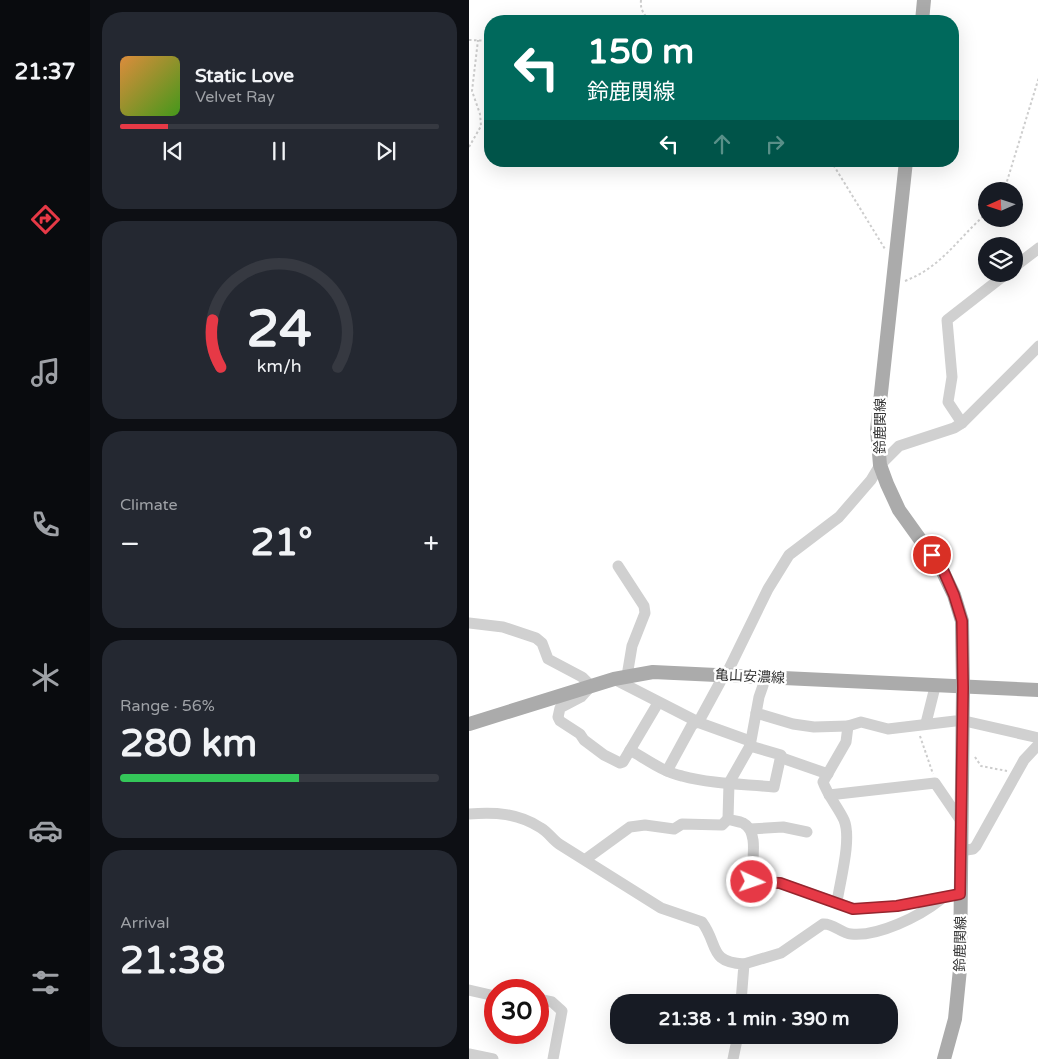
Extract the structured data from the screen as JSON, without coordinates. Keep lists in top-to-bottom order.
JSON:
{
  "streets": {
    "main road": ["鈴鹿関線", "亀山安濃線"]
  },
  "crossings": [
    ["鈴鹿関線", "亀山安濃線"]
  ],
  "north": "left",
  "page": {
    "tabs": "21:37",
    "turn": ["150 m", "鈴鹿関線"],
    "song": ["Static Love", "Velvet Ray"],
    "tile": [
      "Climate",
      ["Range · 56%", "280 km"],
      ["Arrival", "21:38"]
    ],
    "heat": ["−", "21°", "+"],
    "limit": "30",
    "trip": "21:38 · 1 min · 390 m",
    "gauge": ["24", "km/h"]
  }
}
